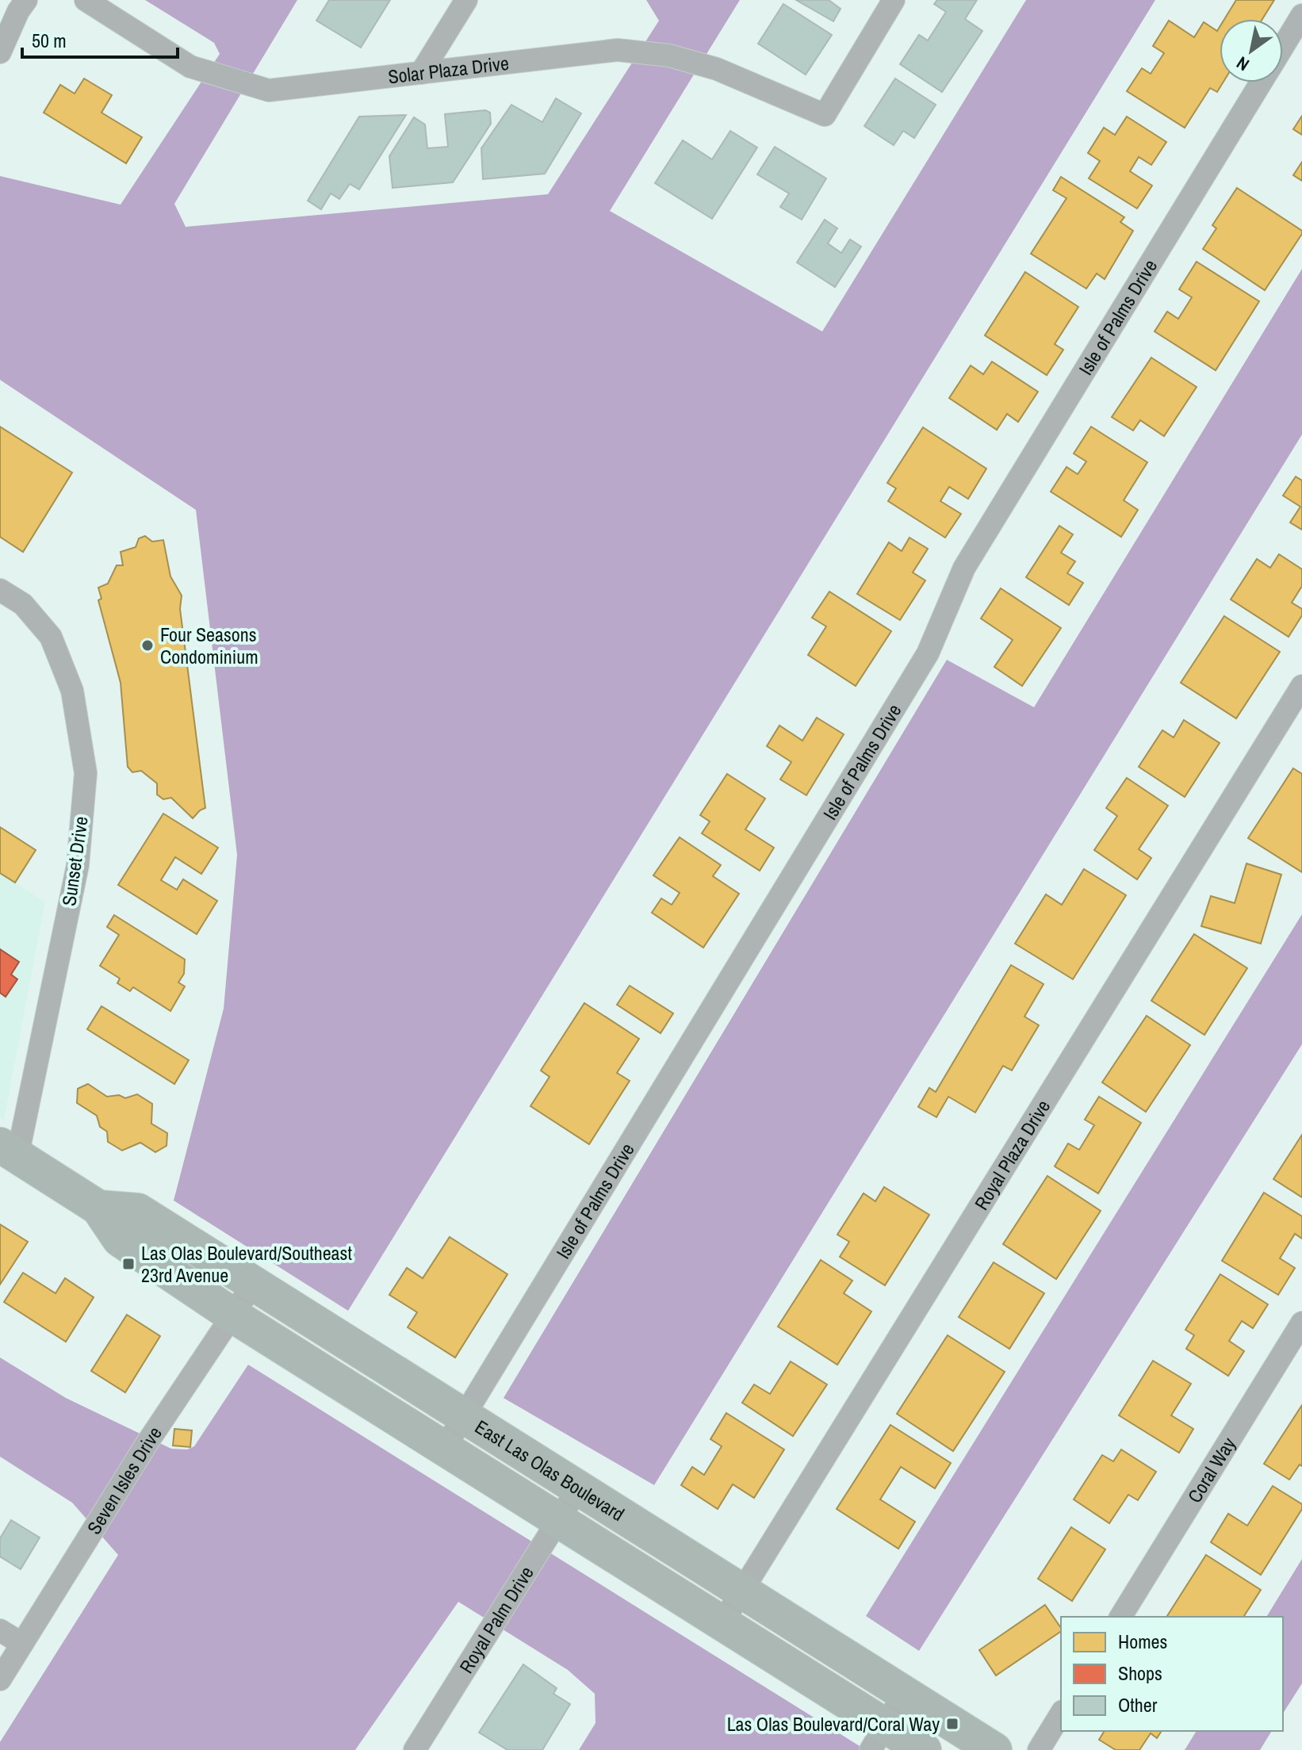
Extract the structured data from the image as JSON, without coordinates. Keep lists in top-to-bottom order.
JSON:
{
  "streets": {
    "main road": ["East Las Olas Boulevard"],
    "street": [
      "Solar Plaza Drive",
      "Isle of Palms Drive",
      "Sunset Drive",
      "Royal Plaza Drive",
      "Coral Way",
      "Seven Isles Drive",
      "Royal Palm Drive"
    ]
  },
  "crossings": [
    ["Isle of Palms Drive", "East Las Olas Boulevard"],
    ["Sunset Drive", "East Las Olas Boulevard"],
    ["Royal Plaza Drive", "East Las Olas Boulevard"],
    ["East Las Olas Boulevard", "Seven Isles Drive"],
    ["East Las Olas Boulevard", "Royal Palm Drive"]
  ],
  "places": {
    "other": ["Four Seasons Condominium"],
    "transit": ["Las Olas Boulevard/Southeast 23rd Avenue", "Las Olas Boulevard/Coral Way"]
  },
  "legend": ["Homes", "Shops", "Other"],
  "scale_bar": "50 m",
  "north": "bottom left"
}
